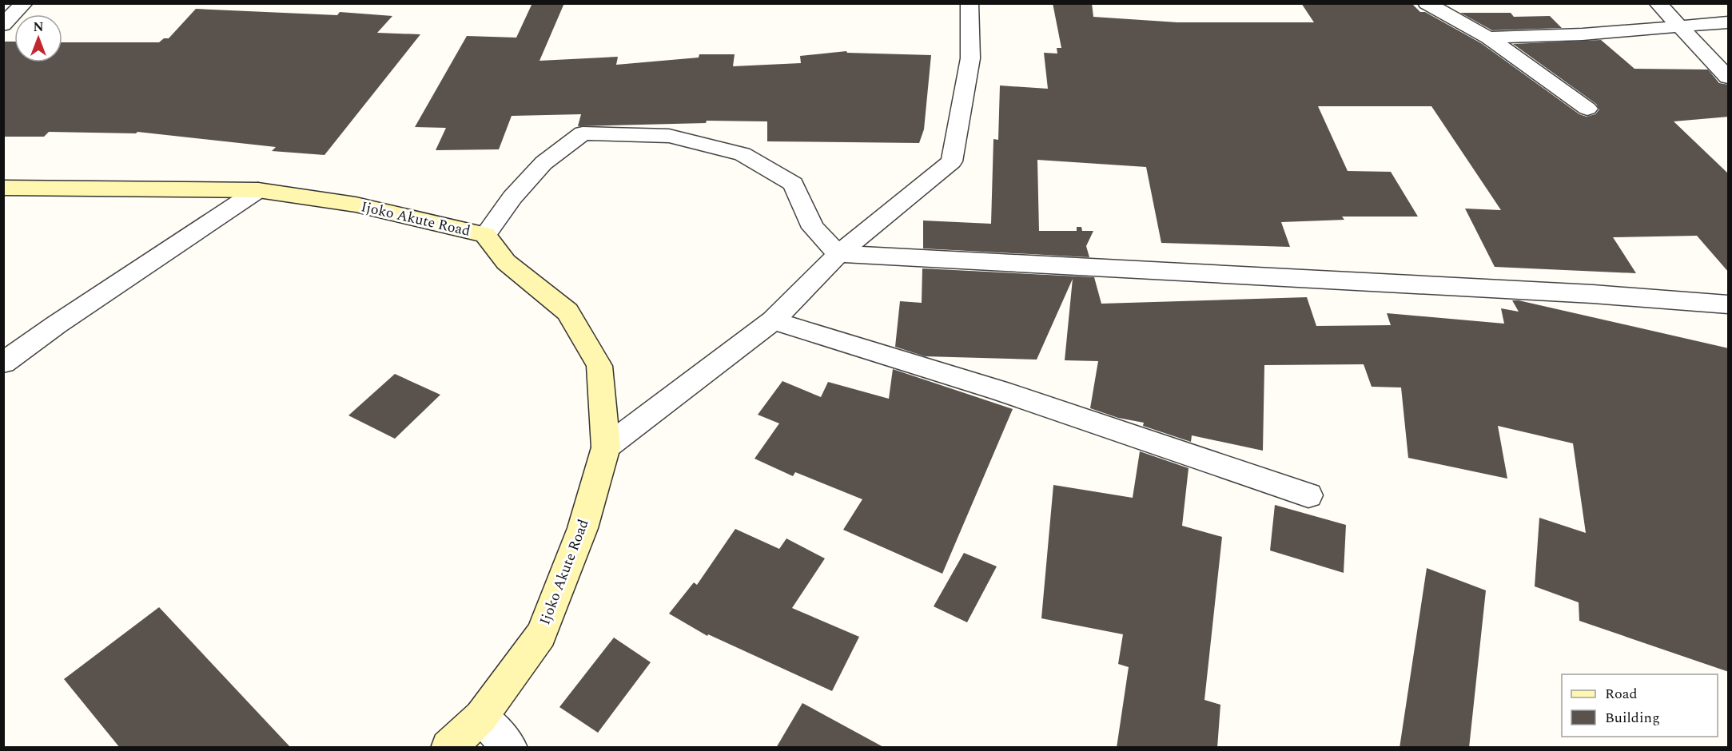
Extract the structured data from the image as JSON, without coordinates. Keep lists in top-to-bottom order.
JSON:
{
  "streets": {
    "main road": ["Ijoko Akute Road"]
  },
  "legend": ["Road", "Building"],
  "north": "top"
}
